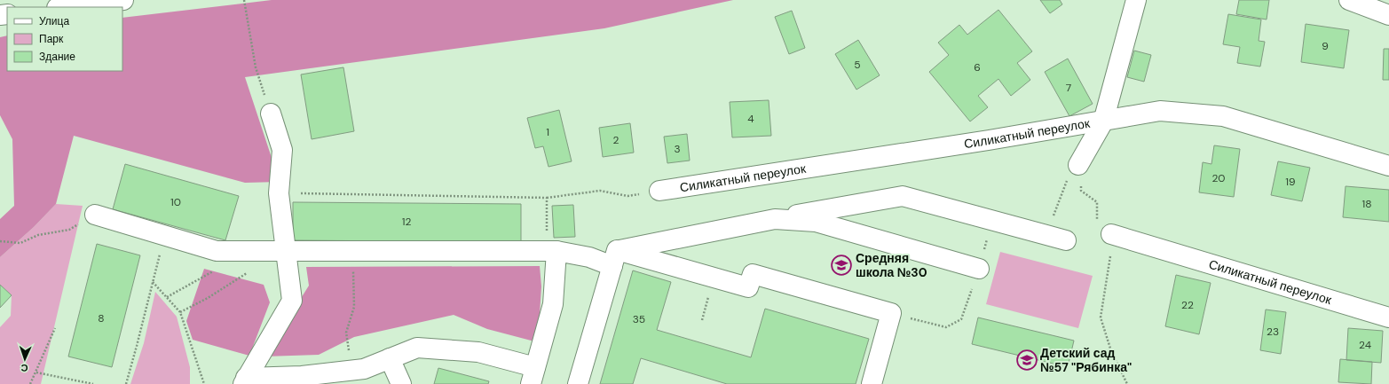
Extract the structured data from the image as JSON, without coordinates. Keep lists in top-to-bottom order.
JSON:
{
  "streets": {
    "street": ["Силикатный переулок"]
  },
  "places": {
    "school or university": ["Средняя школа №30", "Детский сад №57 \"Рябинка\""]
  },
  "house_numbers": [
    "9",
    "5",
    "6",
    "7",
    "4",
    "1",
    "2",
    "3",
    "20",
    "19",
    "10",
    "18",
    "12",
    "22",
    "8",
    "35",
    "23",
    "24"
  ],
  "legend": ["Улица", "Парк", "Здание"],
  "north": "bottom"
}
